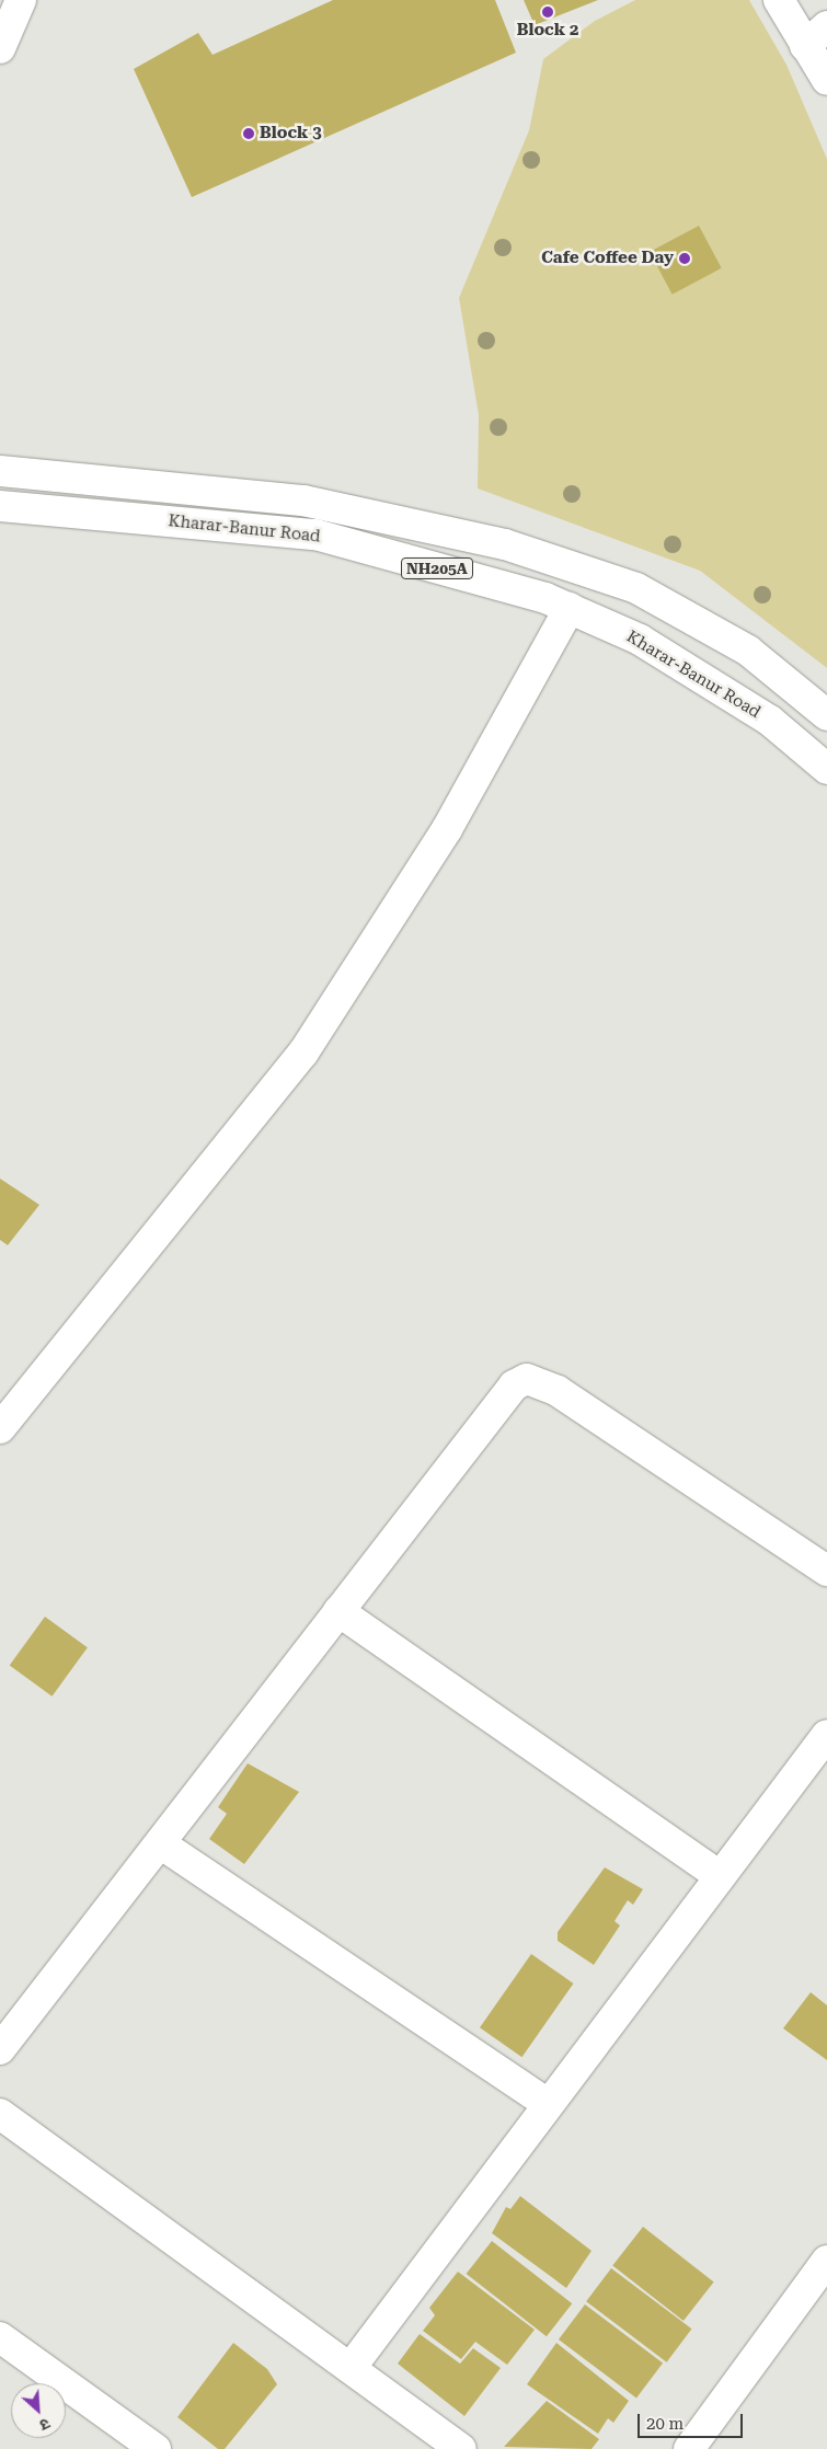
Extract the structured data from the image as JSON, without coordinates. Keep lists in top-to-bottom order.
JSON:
{
  "streets": {
    "main road": ["Kharar-Banur Road", "NH205A"]
  },
  "places": ["Block 2", "Block 3", "Cafe Coffee Day"],
  "scale_bar": "20 m",
  "north": "bottom right"
}
